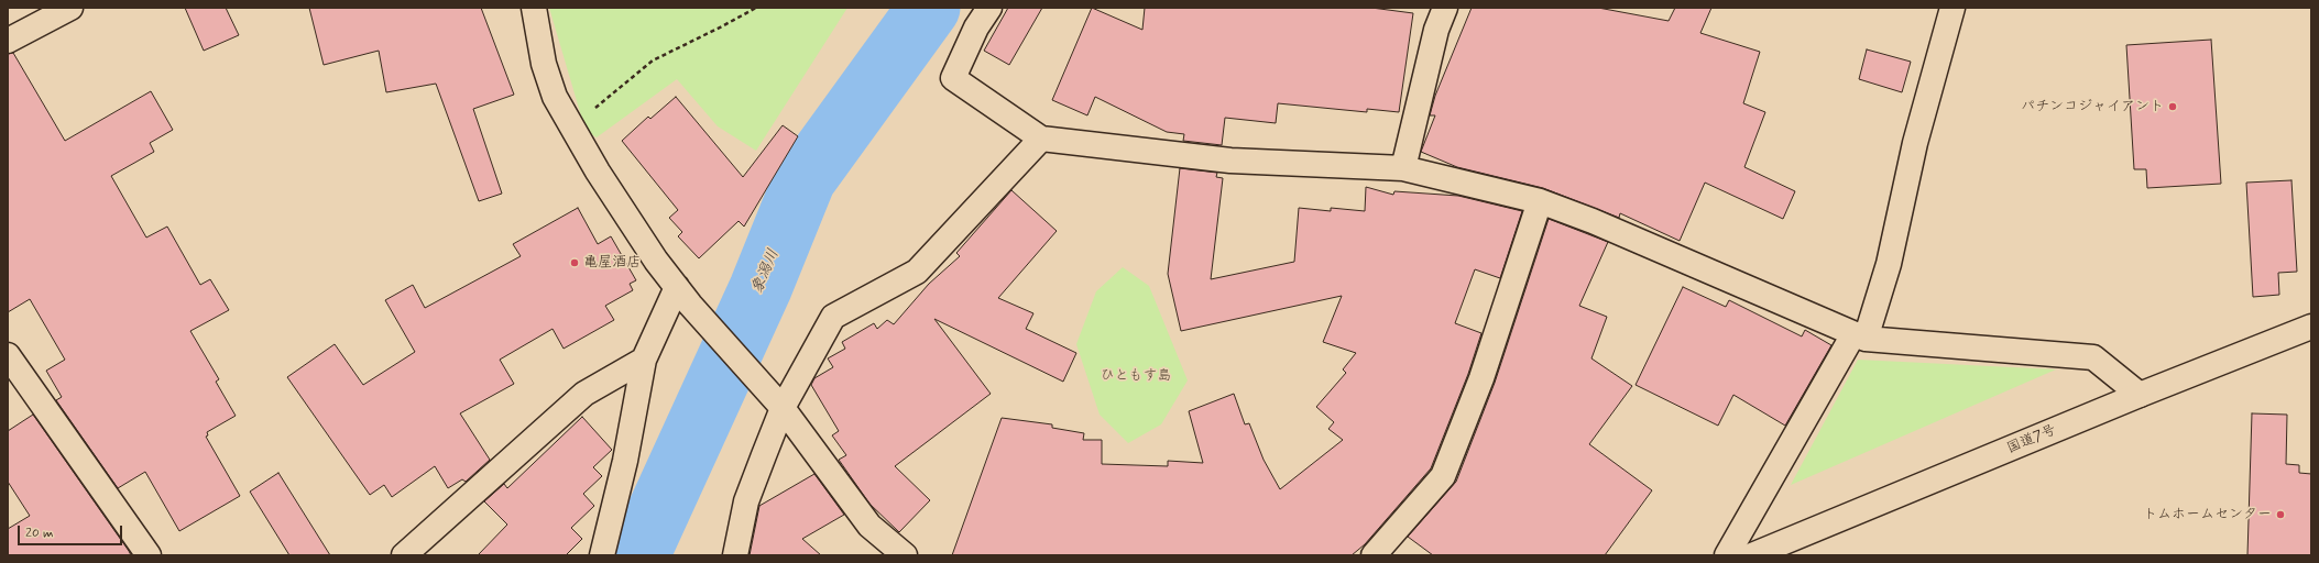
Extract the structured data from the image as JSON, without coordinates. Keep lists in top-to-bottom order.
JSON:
{
  "streets": {
    "main road": ["国道7号"]
  },
  "water": ["象潟川"],
  "parks": ["ひともす島"],
  "places": ["パチンコジャイアント", "亀屋酒店", "トムホームセンター"],
  "scale_bar": "20 m"
}
